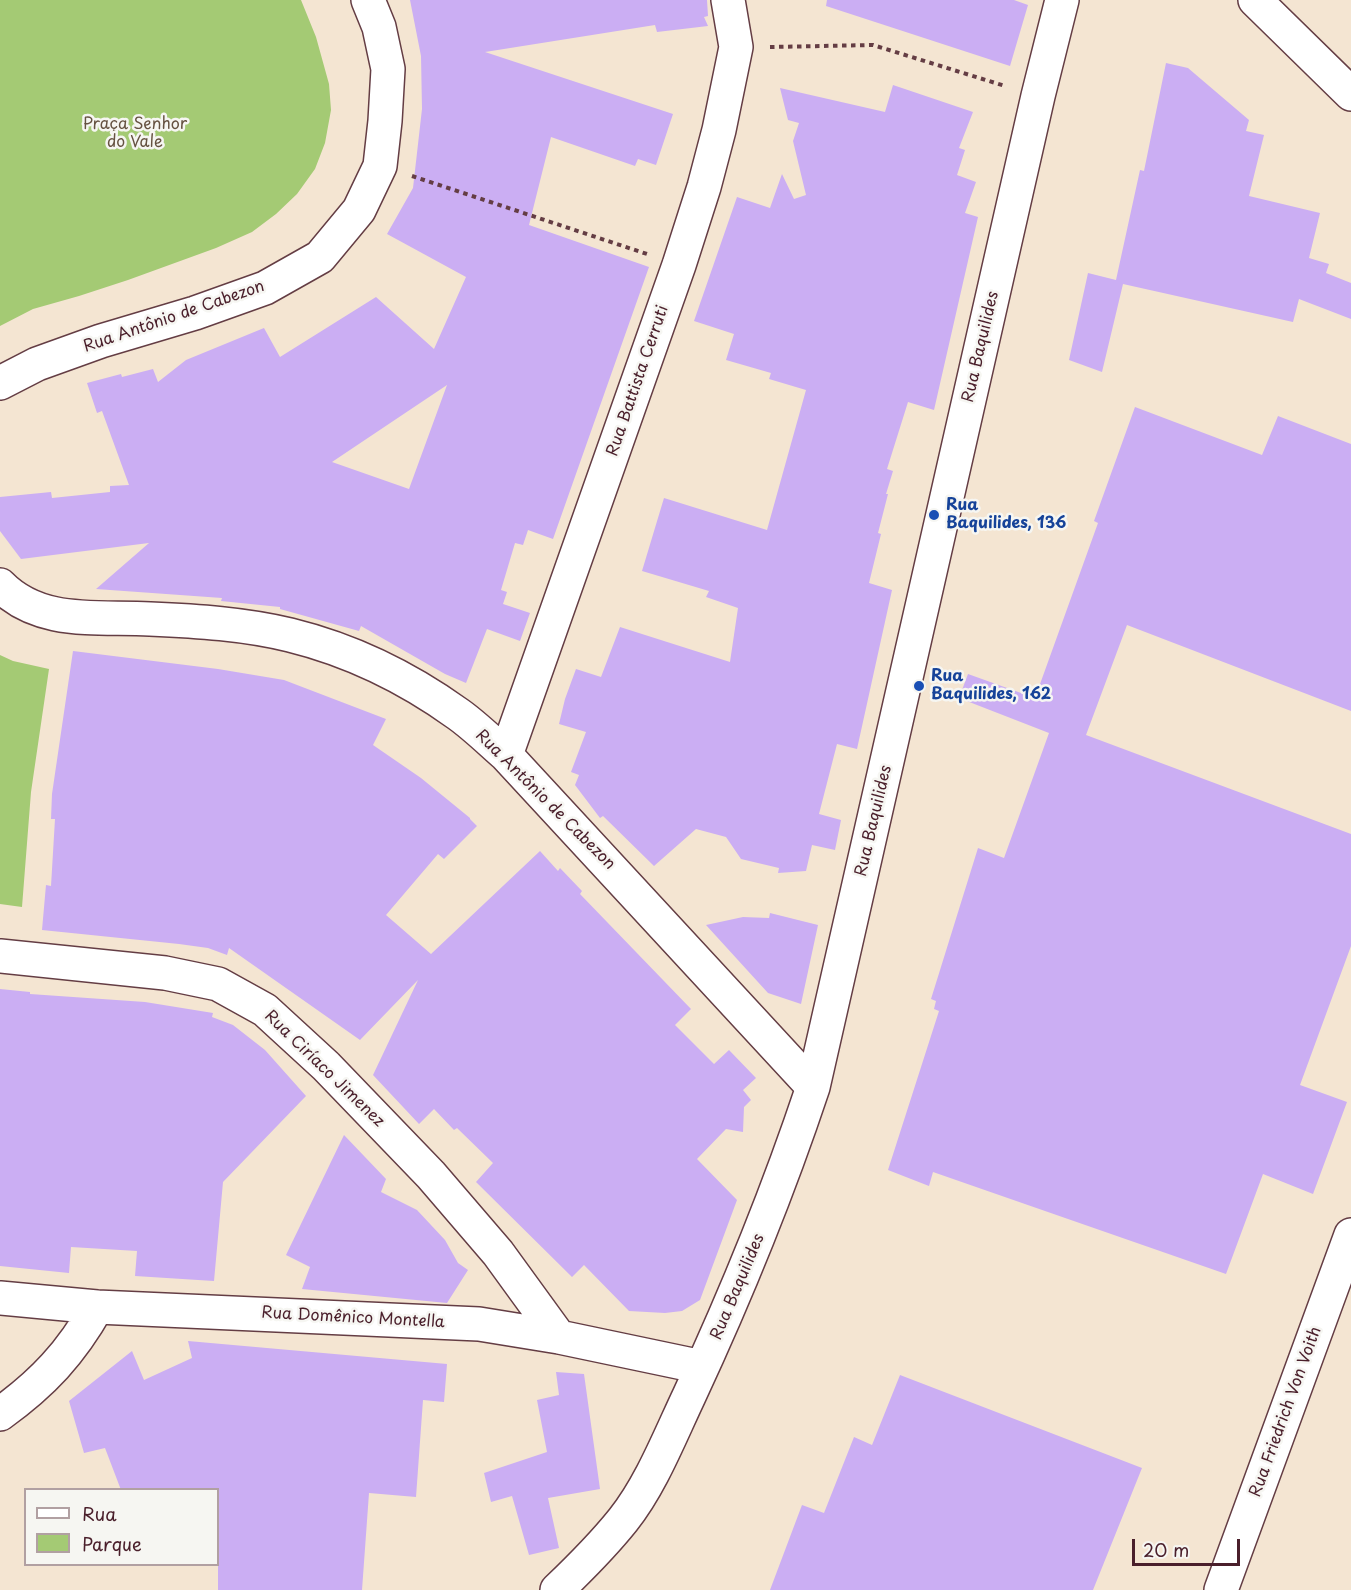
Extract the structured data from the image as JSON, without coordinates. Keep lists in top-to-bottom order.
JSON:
{
  "streets": {
    "street": [
      "Rua Antônio de Cabezon",
      "Rua Baquilides",
      "Rua Battista Cerruti",
      "Rua Ciríaco Jimenez",
      "Rua Domênico Montella",
      "Rua Friedrich Von Voith"
    ]
  },
  "crossings": [
    ["Rua Antônio de Cabezon", "Rua Baquilides"],
    ["Rua Antônio de Cabezon", "Rua Battista Cerruti"],
    ["Rua Baquilides", "Rua Domênico Montella"],
    ["Rua Ciríaco Jimenez", "Rua Domênico Montella"]
  ],
  "parks": ["Praça Senhor do Vale"],
  "places": ["Rua Baquilides, 136", "Rua Baquilides, 162"],
  "legend": ["Rua", "Parque"],
  "scale_bar": "20 m"
}
